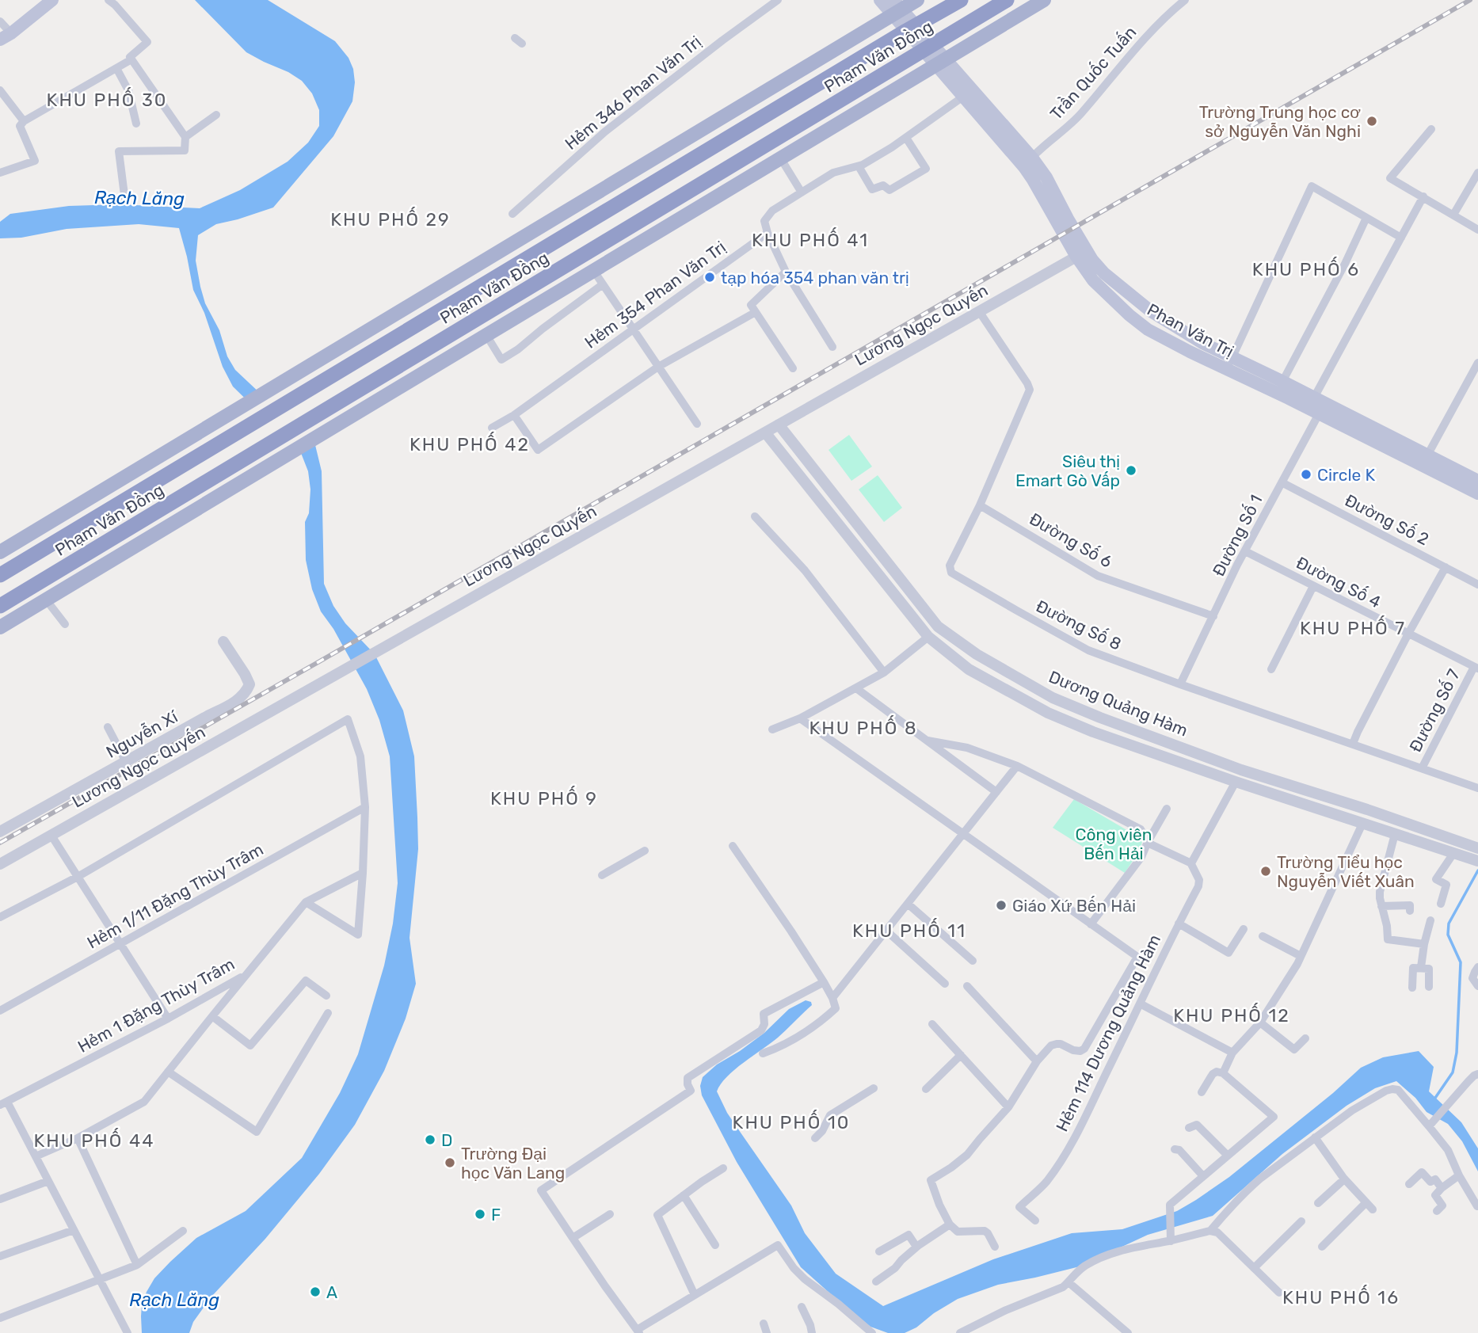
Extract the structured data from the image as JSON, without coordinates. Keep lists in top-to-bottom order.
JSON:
{
  "streets": {
    "highway": ["Phạm Văn Đồng"],
    "main road": ["Phan Văn Trị"],
    "street": [
      "Trần Quốc Tuấn",
      "Hẻm 346 Phan Văn Trị",
      "Hẻm 354 Phan Văn Trị",
      "Lương Ngọc Quyến",
      "Đường Số 2",
      "Đường Số 1",
      "Đường Số 6",
      "Đường Số 4",
      "Đường Số 8",
      "Dương Quảng Hàm",
      "Đường Số 7",
      "Nguyễn Xí",
      "Hẻm 1/11 Đặng Thùy Trâm",
      "Hẻm 1 Đặng Thùy Trâm",
      "Hẻm 114 Dương Quảng Hàm"
    ]
  },
  "crossings": [
    ["Phạm Văn Đồng", "Phan Văn Trị"],
    ["Trần Quốc Tuấn", "Phan Văn Trị"],
    ["Lương Ngọc Quyến", "Phan Văn Trị"],
    ["Lương Ngọc Quyến", "Đường Số 8"],
    ["Lương Ngọc Quyến", "Dương Quảng Hàm"],
    ["Phan Văn Trị", "Đường Số 1"],
    ["Đường Số 2", "Đường Số 1"],
    ["Đường Số 1", "Đường Số 6"],
    ["Đường Số 1", "Đường Số 4"],
    ["Đường Số 1", "Đường Số 8"],
    ["Đường Số 6", "Đường Số 8"],
    ["Đường Số 4", "Đường Số 7"],
    ["Đường Số 8", "Đường Số 7"]
  ],
  "districts": [
    "KHU PHỐ 30",
    "KHU PHỐ 29",
    "KHU PHỐ 41",
    "KHU PHỐ 6",
    "KHU PHỐ 42",
    "KHU PHỐ 7",
    "KHU PHỐ 8",
    "KHU PHỐ 9",
    "KHU PHỐ 11",
    "KHU PHỐ 12",
    "KHU PHỐ 10",
    "KHU PHỐ 44",
    "KHU PHỐ 16"
  ],
  "water": ["Rạch Lăng"],
  "parks": ["Công viên Bến Hải"],
  "places": [
    "Trường Trung học cơ sở Nguyễn Văn Nghi",
    "tạp hóa 354 phan văn trị",
    "Siêu thị Emart Gò Vấp",
    "Circle K",
    "Trường Tiểu học Nguyễn Viết Xuân",
    "Giáo Xứ Bến Hải",
    "D",
    "Trường Đại học Văn Lang",
    "F",
    "A"
  ]
}
